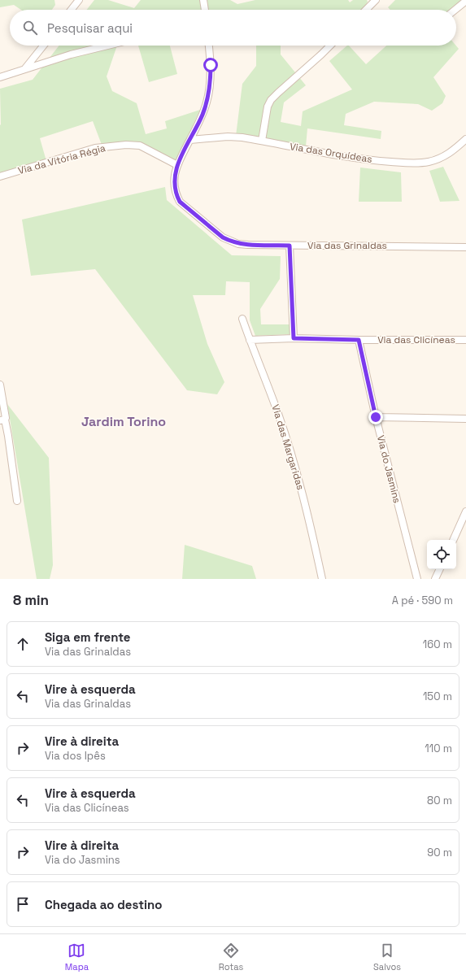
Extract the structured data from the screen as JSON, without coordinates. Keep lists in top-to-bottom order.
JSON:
{
  "streets": {
    "street": [
      "Via das Orquídeas",
      "Via da Vitória Régia",
      "Via das Grinaldas",
      "Via das Clicíneas",
      "Via das Margaridas",
      "Via do Jasmins"
    ]
  },
  "crossings": [
    ["Via das Orquídeas", "Via das Grinaldas"],
    ["Via da Vitória Régia", "Via das Grinaldas"],
    ["Via das Clicíneas", "Via das Margaridas"],
    ["Via das Clicíneas", "Via do Jasmins"]
  ],
  "districts": ["Jardim Torino"],
  "page": {
    "search": "Pesquisar aqui",
    "heading": ["8 min", "A pé · 590 m"],
    "list": [
      ["Siga em frente", "Via das Grinaldas", "160 m"],
      ["Vire à esquerda", "Via das Grinaldas", "150 m"],
      ["Vire à direita", "Via dos Ipês", "110 m"],
      ["Vire à esquerda", "Via das Clicíneas", "80 m"],
      ["Vire à direita", "Via do Jasmins", "90 m"],
      "Chegada ao destino"
    ],
    "nav": ["Mapa", "Rotas", "Salvos"]
  }
}
